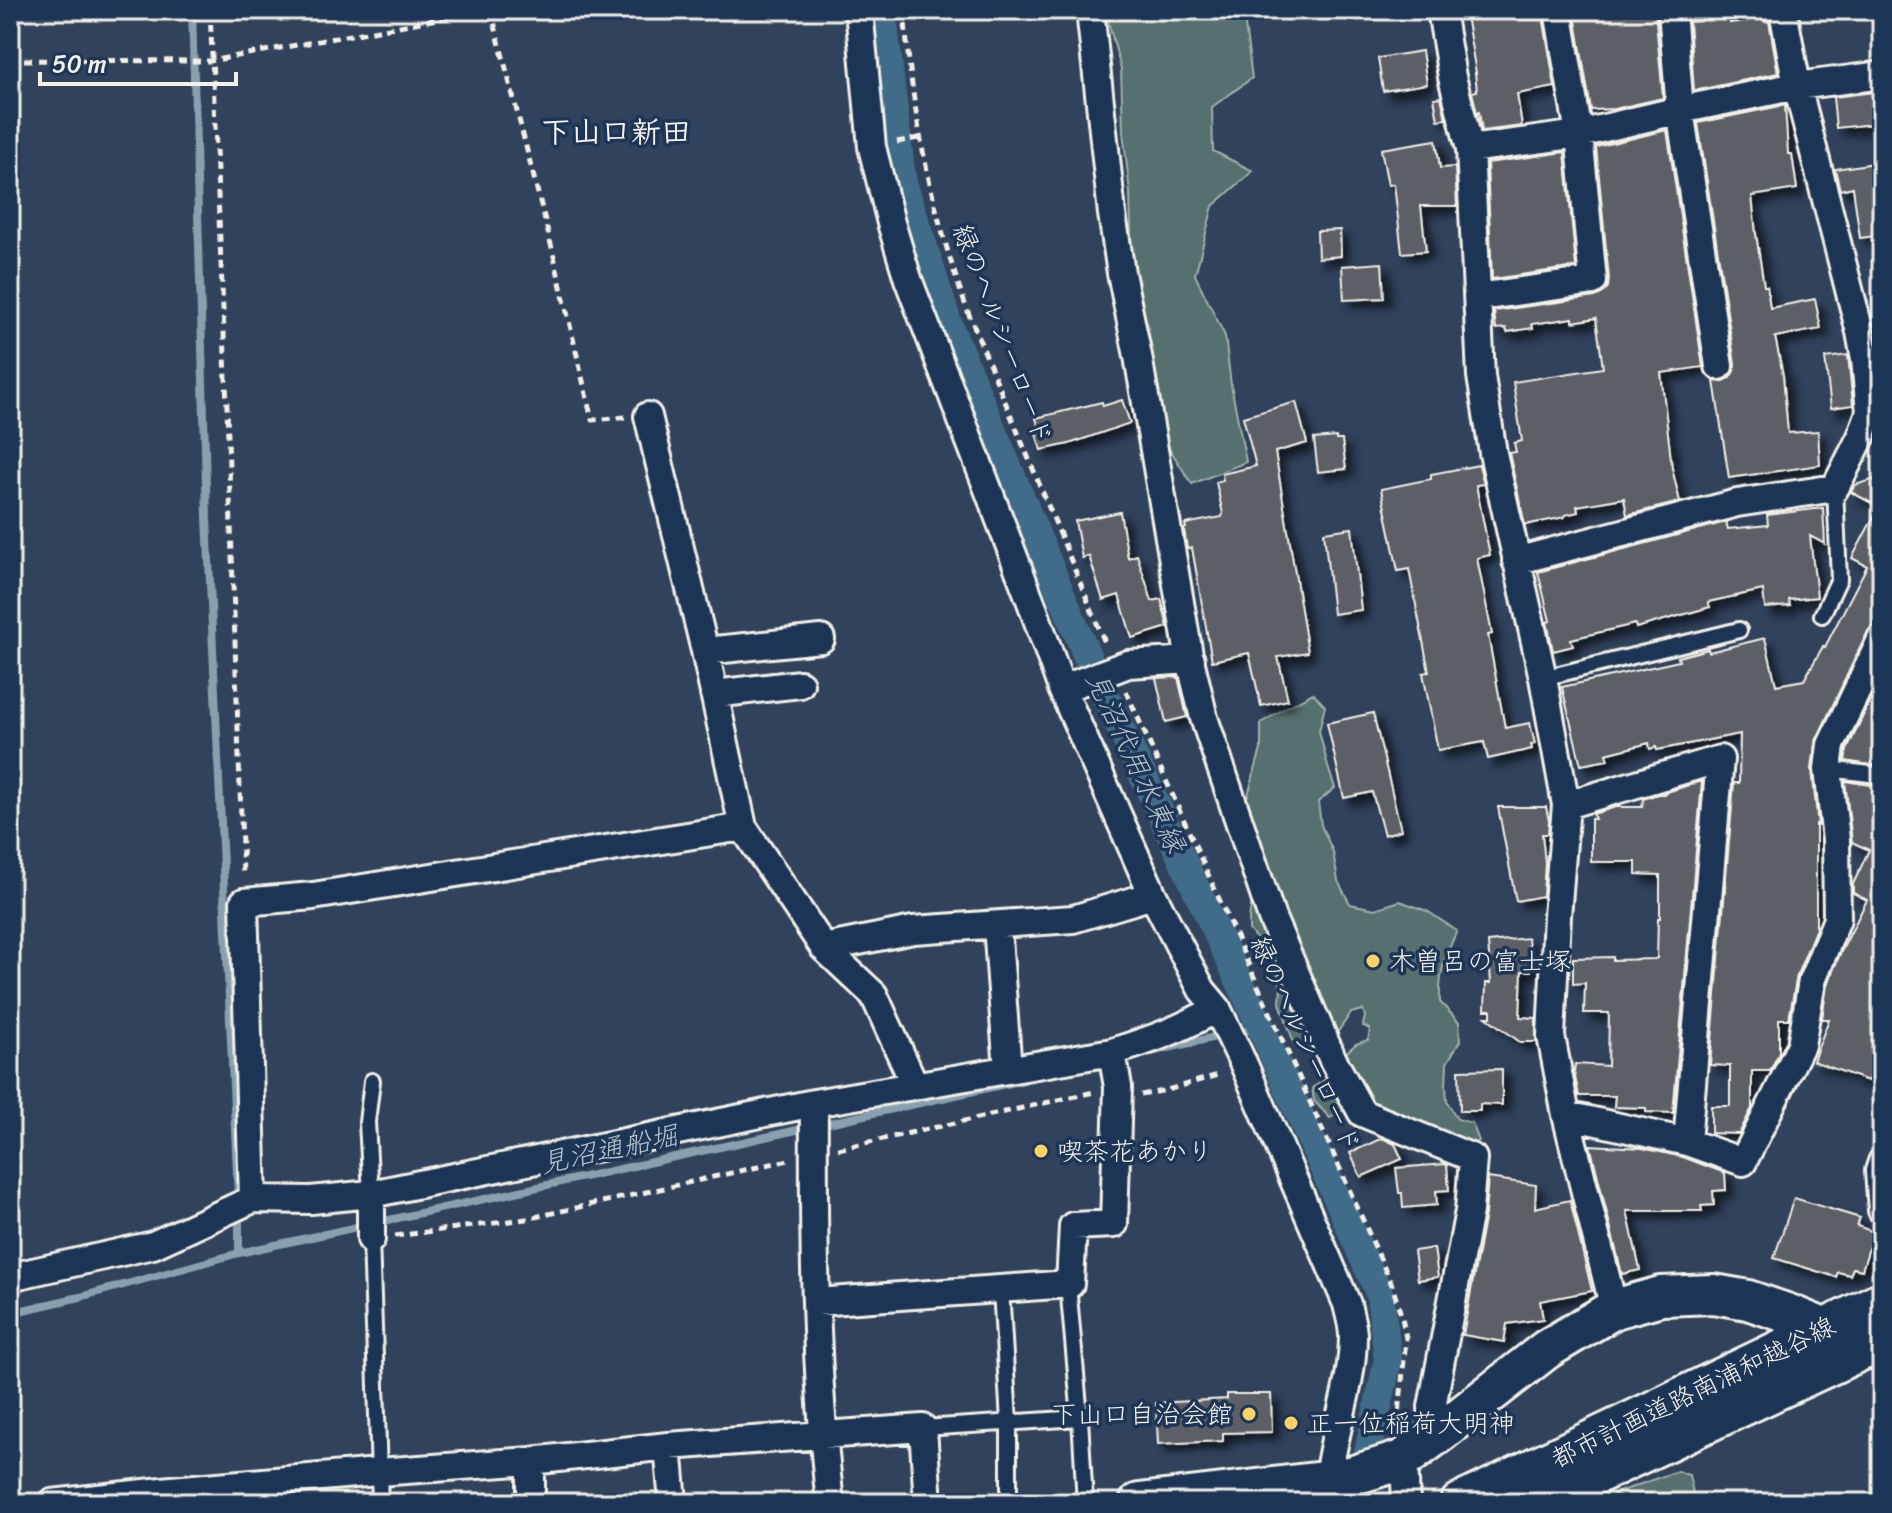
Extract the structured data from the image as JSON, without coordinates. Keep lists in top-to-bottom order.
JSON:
{
  "streets": {
    "street": ["都市計画道路南浦和越谷線"],
    "path": ["緑のヘルシーロード"]
  },
  "districts": ["下山口新田"],
  "water": ["見沼代用水東縁", "見沼通船堀"],
  "places": [
    "木曽呂の富士塚",
    "喫茶花あかり",
    "下山口自治会館",
    "正一位稲荷大明神"
  ],
  "scale_bar": "50 m"
}
